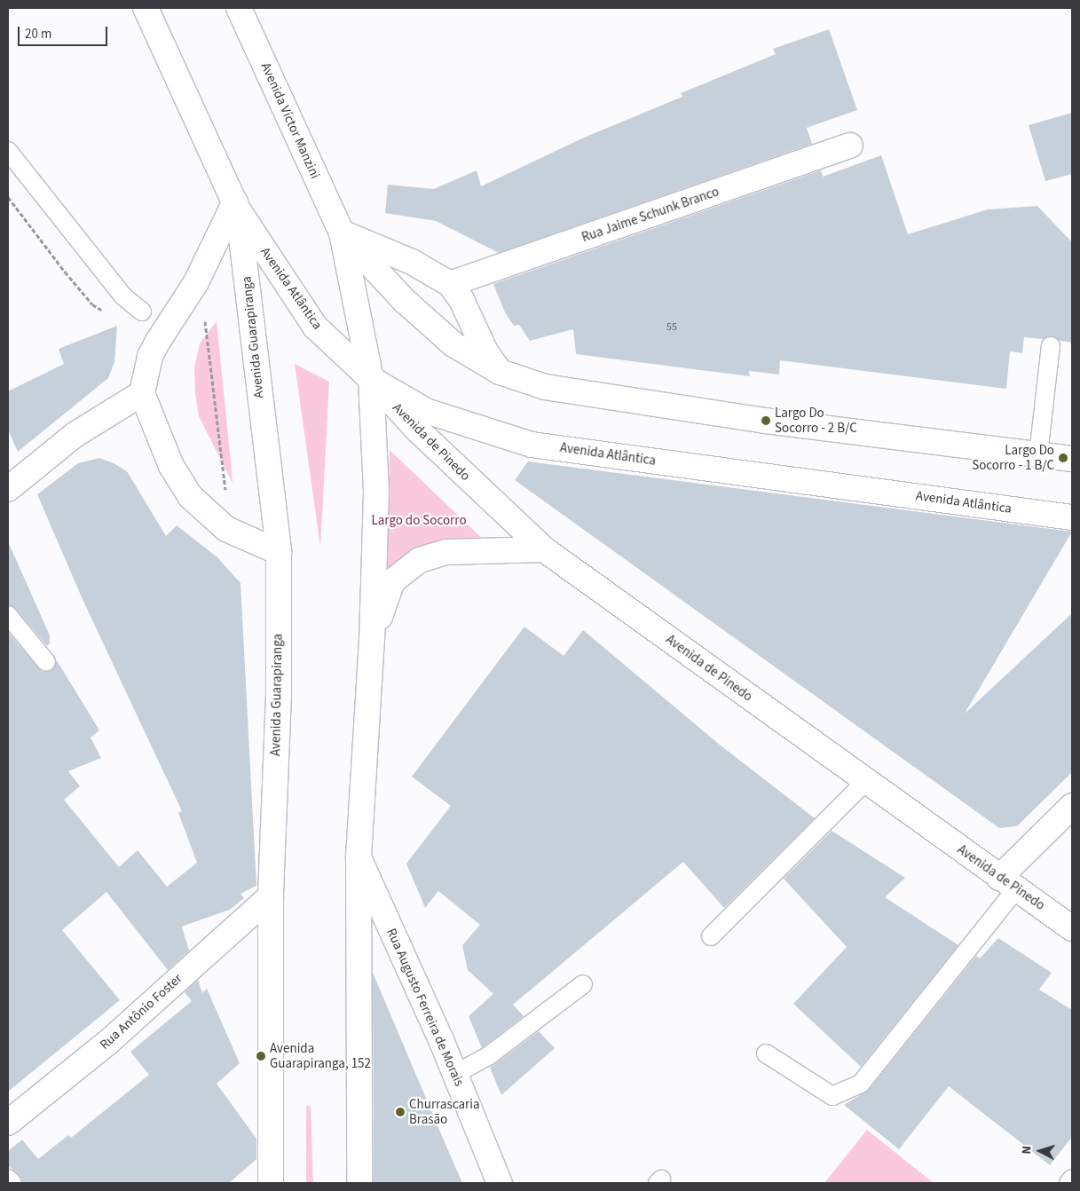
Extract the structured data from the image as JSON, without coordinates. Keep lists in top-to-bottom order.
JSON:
{
  "streets": {
    "main road": [
      "Avenida Víctor Manzini",
      "Rua Jaime Schunk Branco",
      "Avenida Atlântica",
      "Avenida Guarapiranga",
      "Avenida de Pinedo",
      "Rua Augusto Ferreira de Morais",
      "Rua Antônio Foster"
    ]
  },
  "crossings": [
    ["Avenida Atlântica", "Avenida Guarapiranga"],
    ["Avenida Atlântica", "Avenida de Pinedo"],
    ["Avenida Guarapiranga", "Rua Antônio Foster"]
  ],
  "parks": ["Largo do Socorro"],
  "places": [
    "Largo Do Socorro - 2 B/C",
    "Largo Do Socorro - 1 B/C",
    "Avenida Guarapiranga, 152",
    "Churrascaria Brasão"
  ],
  "house_numbers": ["55"],
  "scale_bar": "20 m",
  "north": "left"
}
